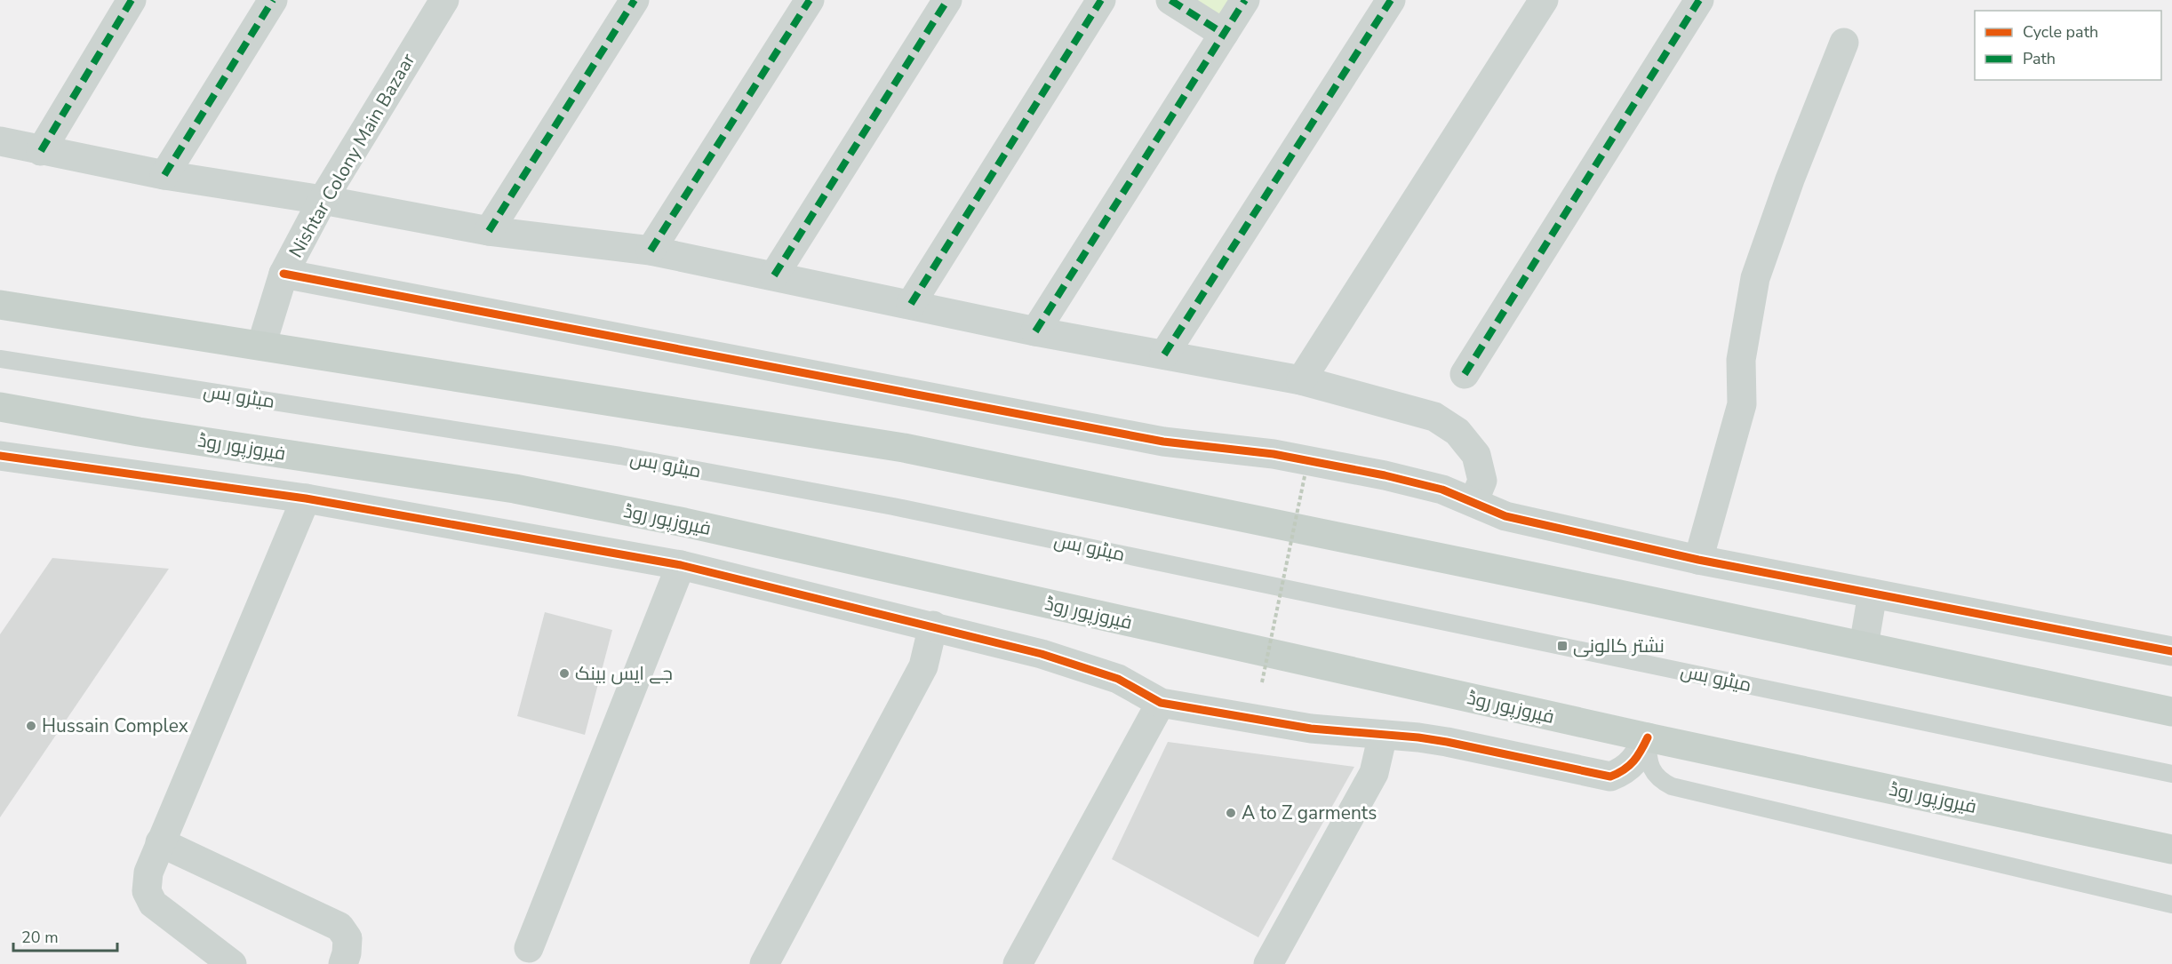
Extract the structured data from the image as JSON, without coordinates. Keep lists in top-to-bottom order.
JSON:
{
  "streets": {
    "main road": ["فیروزپور روڈ"],
    "street": ["Nishtar Colony Main Bazaar"],
    "lane": ["میٹرو بس"]
  },
  "places": {
    "transit": ["نشتر کالونی"],
    "other": ["جے ایس بینک", "Hussain Complex", "A to Z garments"]
  },
  "legend": ["Cycle path", "Path"],
  "scale_bar": "20 m"
}
